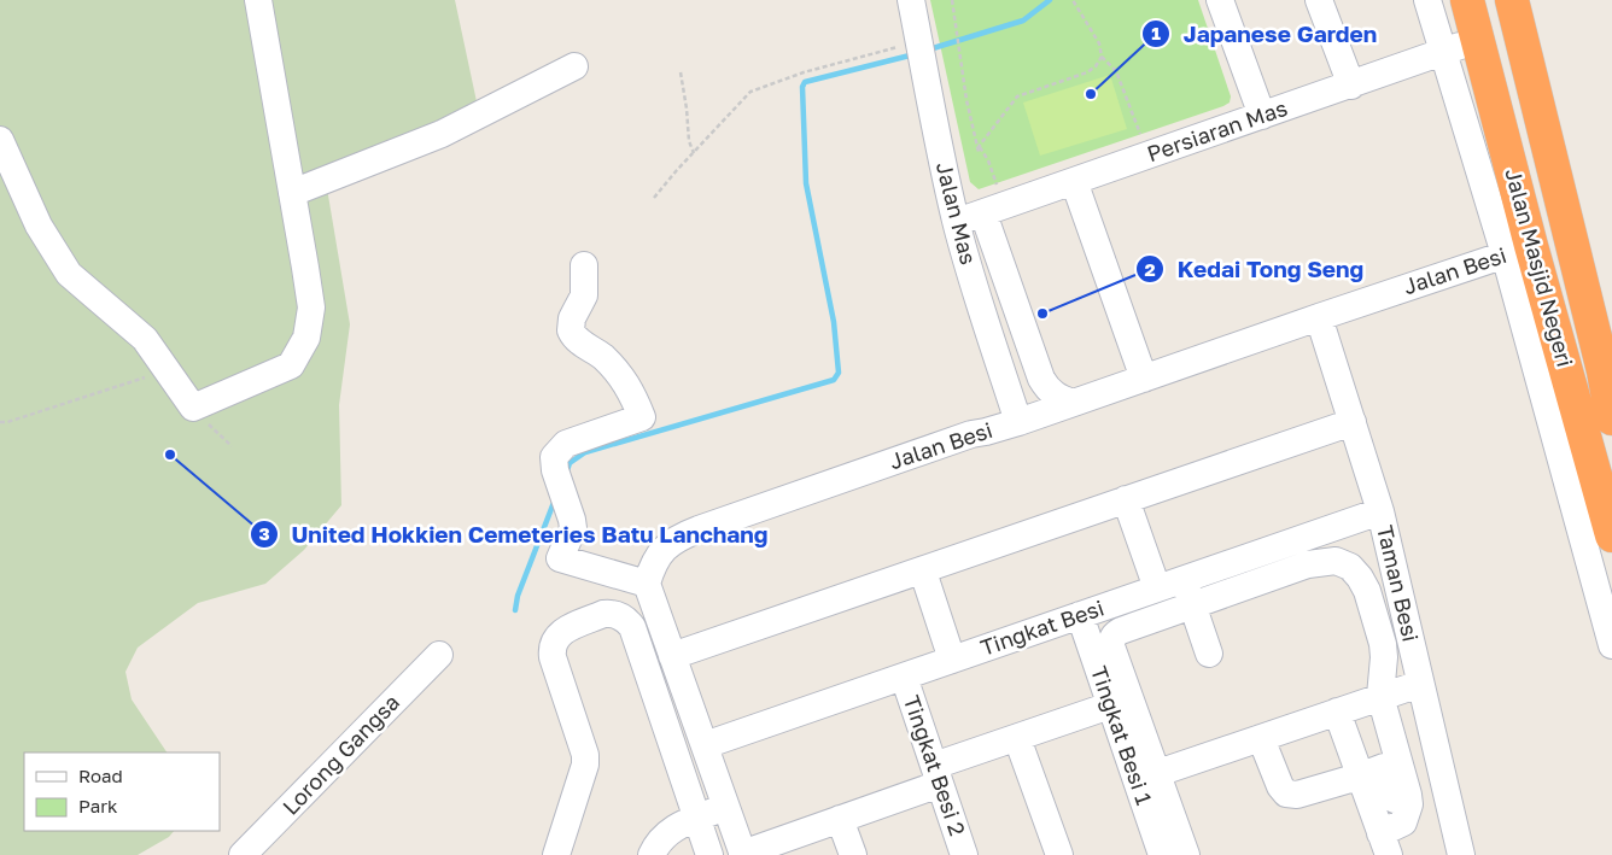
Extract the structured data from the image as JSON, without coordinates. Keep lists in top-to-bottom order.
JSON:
{
  "streets": {
    "highway": ["Jalan Masjid Negeri"],
    "street": [
      "Persiaran Mas",
      "Jalan Mas",
      "Jalan Besi",
      "Taman Besi",
      "Tingkat Besi",
      "Tingkat Besi 1",
      "Lorong Gangsa",
      "Tingkat Besi 2"
    ]
  },
  "crossings": [
    ["Persiaran Mas", "Jalan Mas"],
    ["Persiaran Mas", "Jalan Masjid Negeri"],
    ["Jalan Mas", "Jalan Besi"],
    ["Jalan Masjid Negeri", "Jalan Besi"],
    ["Jalan Besi", "Taman Besi"],
    ["Taman Besi", "Tingkat Besi"],
    ["Tingkat Besi", "Tingkat Besi 1"],
    ["Tingkat Besi", "Tingkat Besi 2"]
  ],
  "places": ["Japanese Garden", "Kedai Tong Seng", "United Hokkien Cemeteries Batu Lanchang"],
  "legend": ["Road", "Park"]
}
